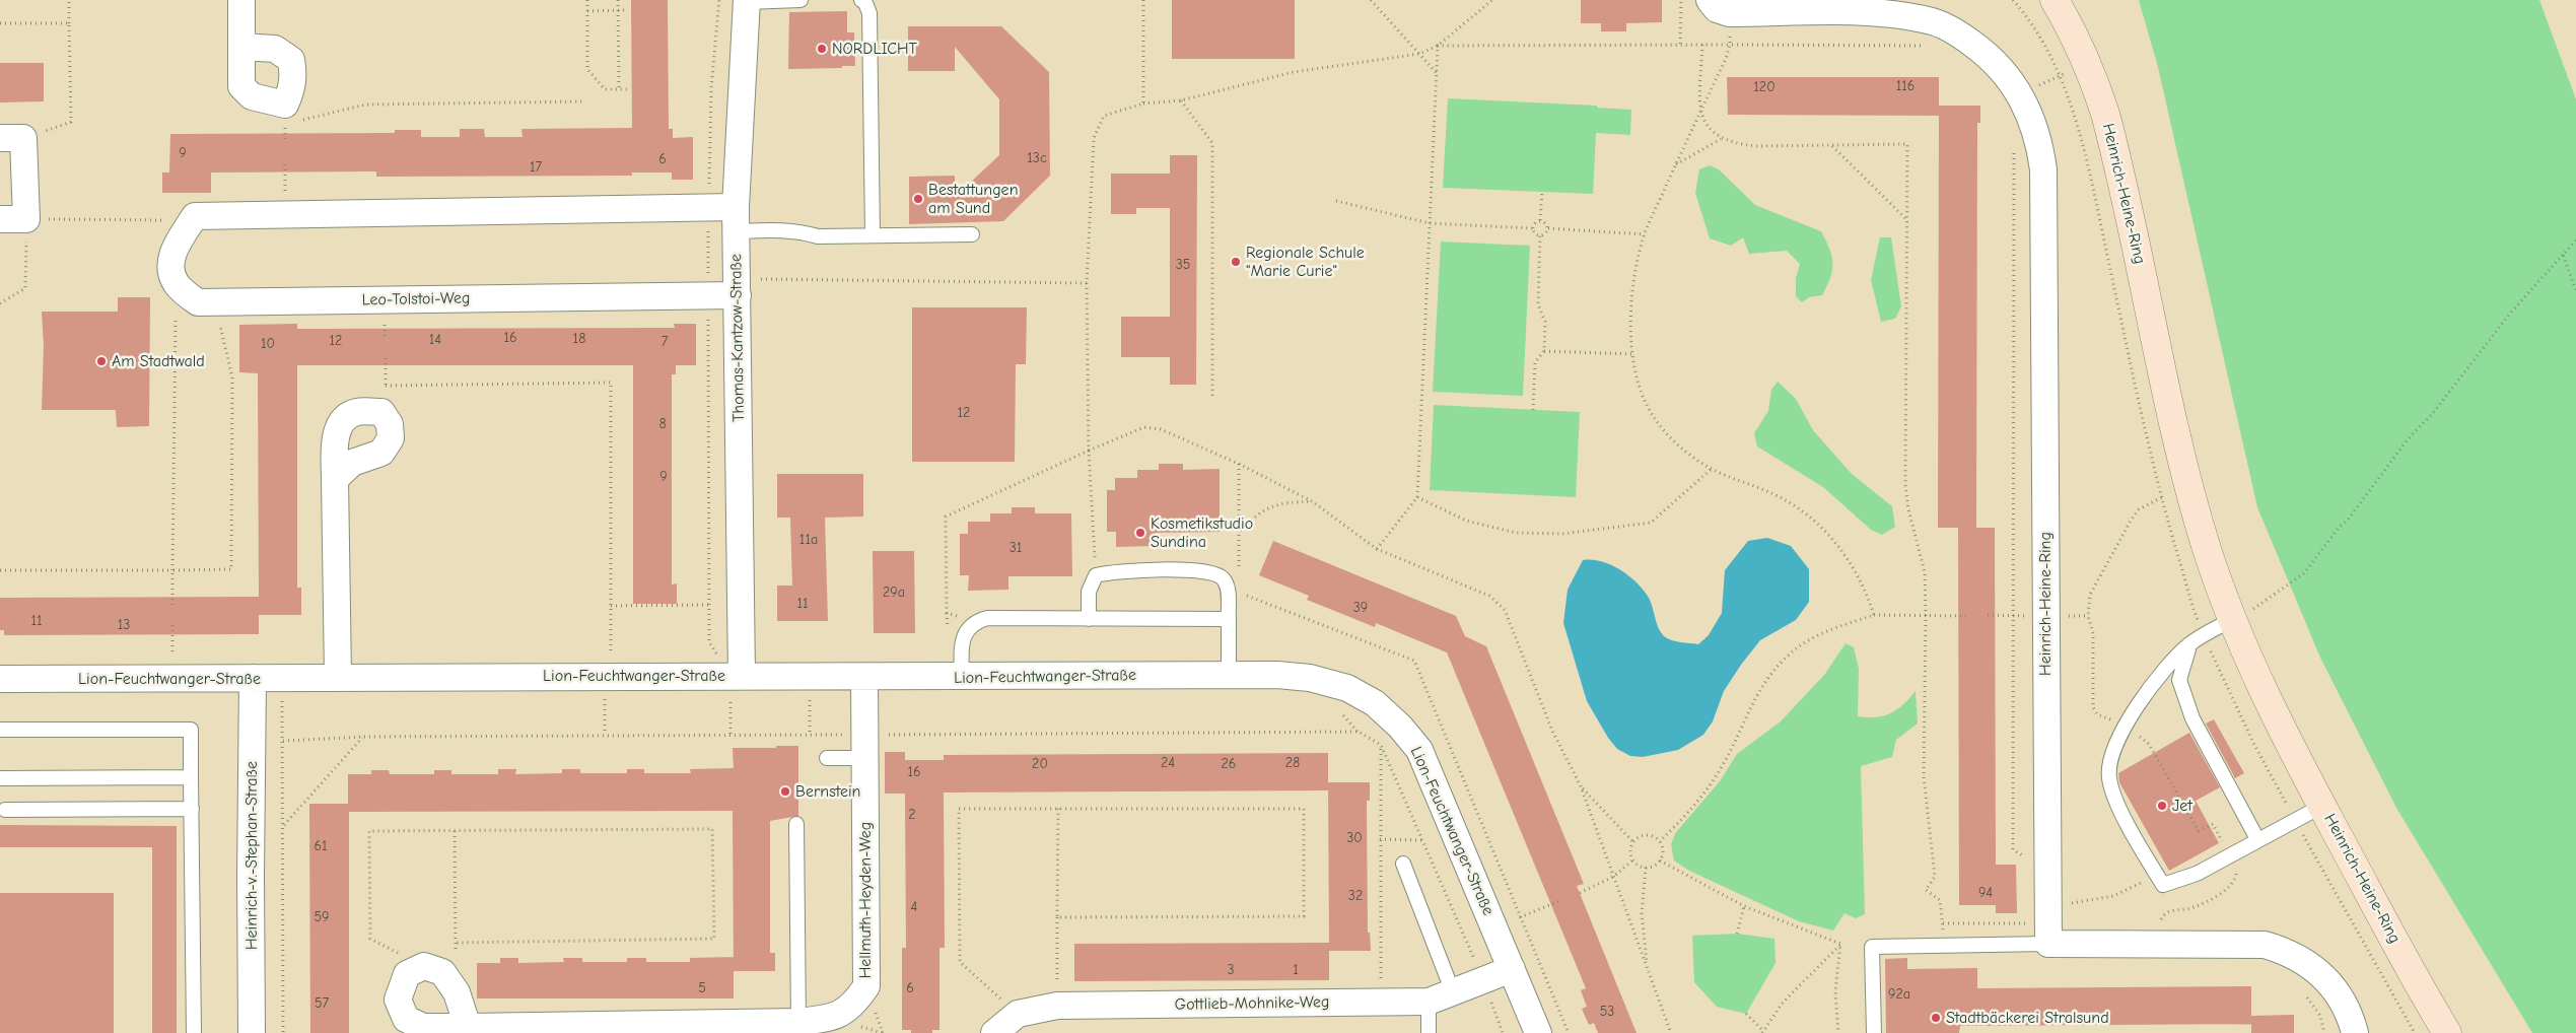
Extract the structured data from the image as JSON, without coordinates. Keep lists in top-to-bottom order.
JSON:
{
  "streets": {
    "main road": ["Heinrich-Heine-Ring"],
    "street": [
      "Leo-Tolstoi-Weg",
      "Thomas-Kantzow-Straße",
      "Lion-Feuchtwanger-Straße",
      "Heinrich-v.-Stephan-Straße",
      "Hellmuth-Heyden-Weg",
      "Gottlieb-Mohnike-Weg"
    ]
  },
  "crossings": [
    ["Leo-Tolstoi-Weg", "Thomas-Kantzow-Straße"],
    ["Thomas-Kantzow-Straße", "Lion-Feuchtwanger-Straße"],
    ["Lion-Feuchtwanger-Straße", "Heinrich-v.-Stephan-Straße"],
    ["Lion-Feuchtwanger-Straße", "Hellmuth-Heyden-Weg"],
    ["Lion-Feuchtwanger-Straße", "Gottlieb-Mohnike-Weg"]
  ],
  "places": [
    "NORDLICHT",
    "Bestattungen am Sund",
    "Regionale Schule \"Marie Curie\"",
    "Am Stadtwald",
    "Kosmetikstudio Sundina",
    "Bernstein",
    "Jet",
    "Stadtbäckerei Stralsund"
  ],
  "house_numbers": [
    "116",
    "120",
    "9",
    "13c",
    "6",
    "17",
    "35",
    "16",
    "18",
    "14",
    "12",
    "7",
    "10",
    "12",
    "8",
    "9",
    "11a",
    "31",
    "29a",
    "11",
    "39",
    "11",
    "13",
    "24",
    "28",
    "20",
    "26",
    "16",
    "2",
    "30",
    "61",
    "94",
    "32",
    "4",
    "59",
    "3",
    "1",
    "5",
    "6",
    "92a",
    "57",
    "53"
  ]
}
